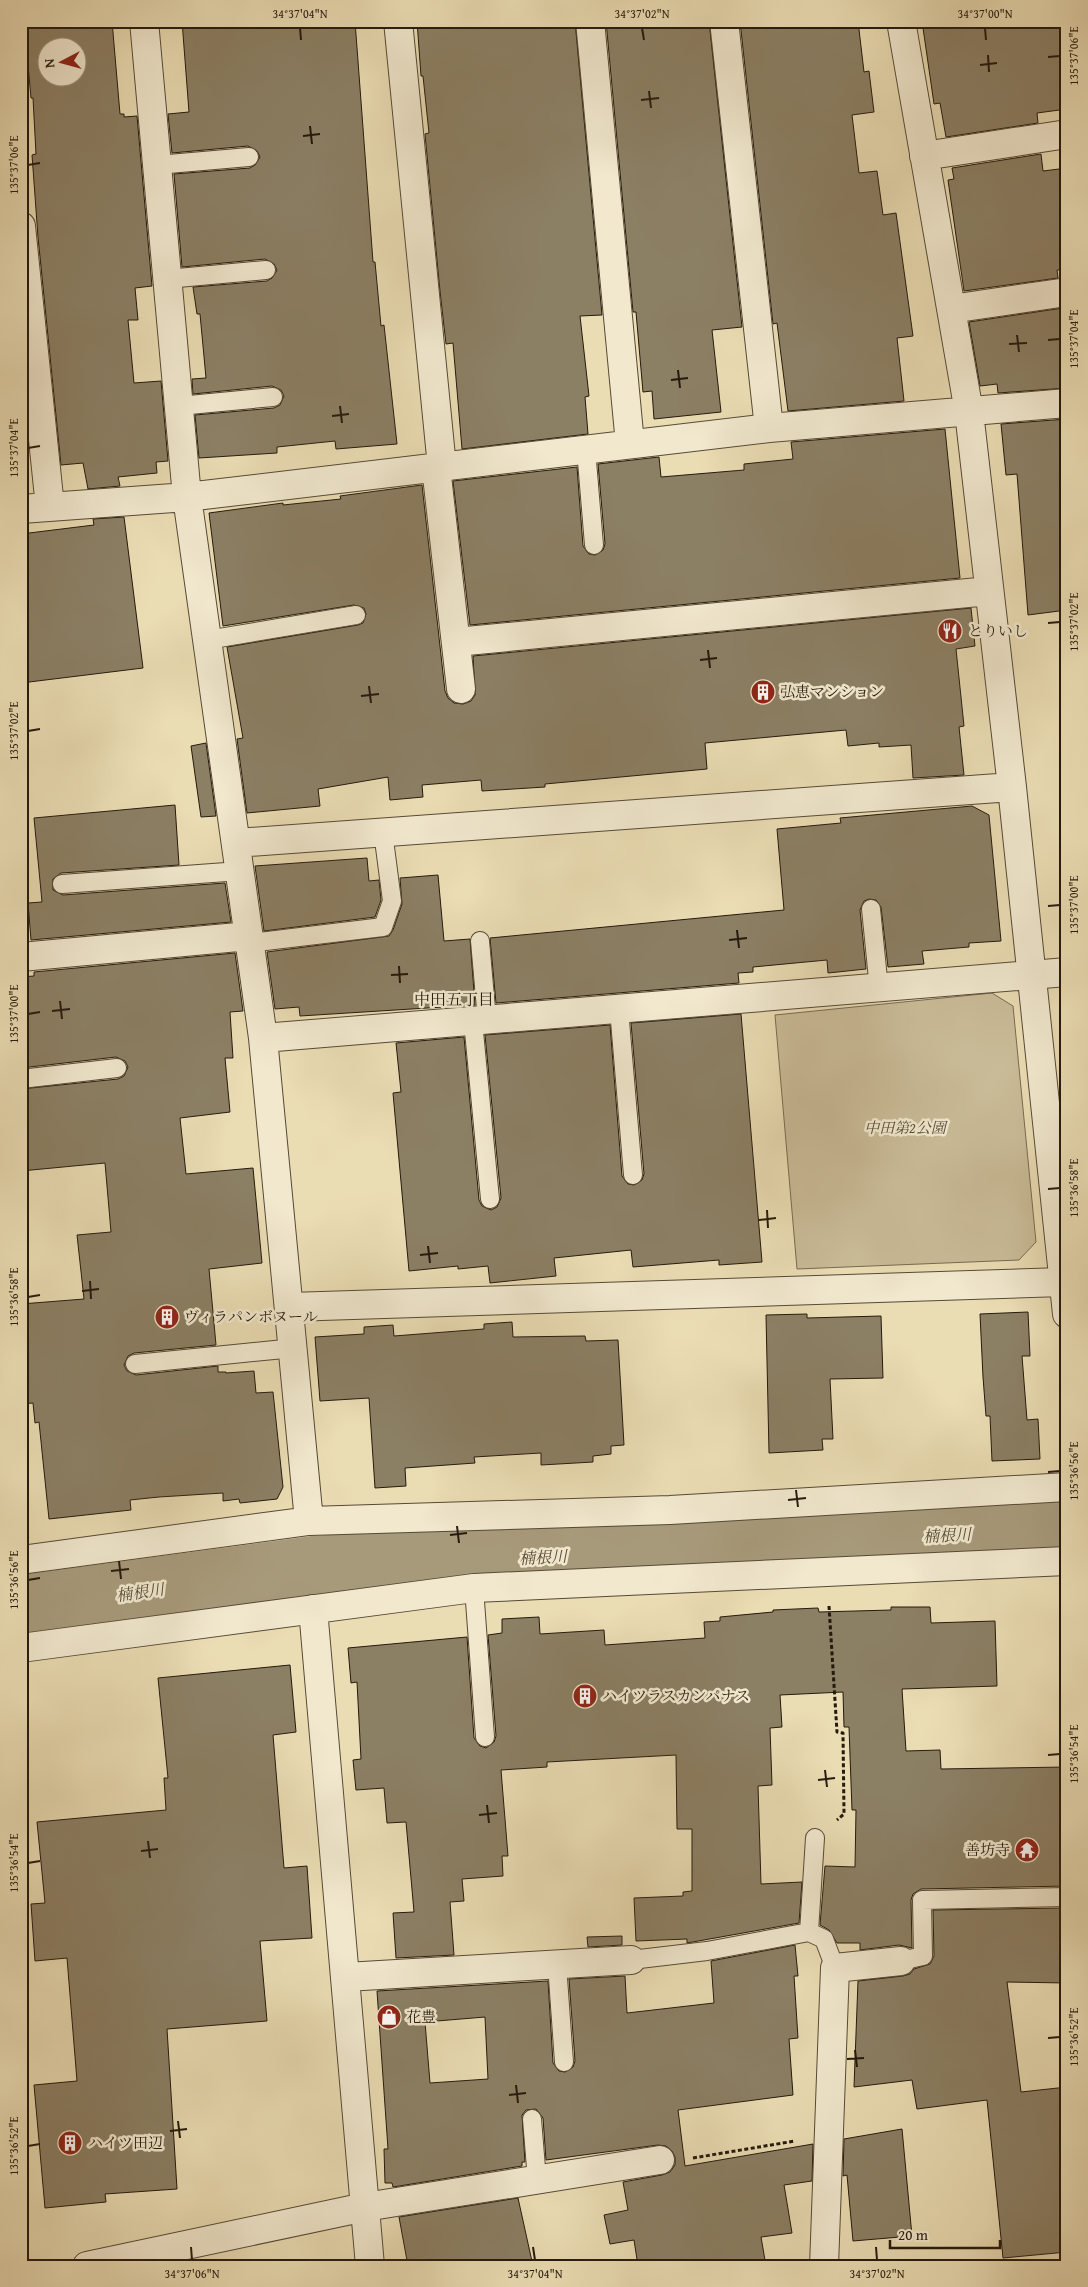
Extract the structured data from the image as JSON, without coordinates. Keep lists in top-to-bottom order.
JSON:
{
  "districts": ["中田五丁目"],
  "water": ["楠根川"],
  "parks": ["中田第2公園"],
  "places": {
    "restaurant": ["とりいし"],
    "building": [
      "弘恵マンション",
      "ヴィラパンボヌール",
      "ハイツラスカンパナス",
      "ハイツ田辺"
    ],
    "temple": ["善坊寺"],
    "shop": ["花豊"]
  },
  "scale_bar": "20 m",
  "north": "left",
  "coordinates": [
    "34°37'04\"N",
    "34°37'02\"N",
    "34°37'00\"N",
    "135°37'06\"E",
    "135°37'04\"E",
    "135°37'02\"E",
    "135°37'00\"E",
    "135°36'58\"E",
    "135°36'56\"E",
    "135°36'54\"E",
    "135°36'52\"E",
    "34°37'06\"N"
  ]
}
